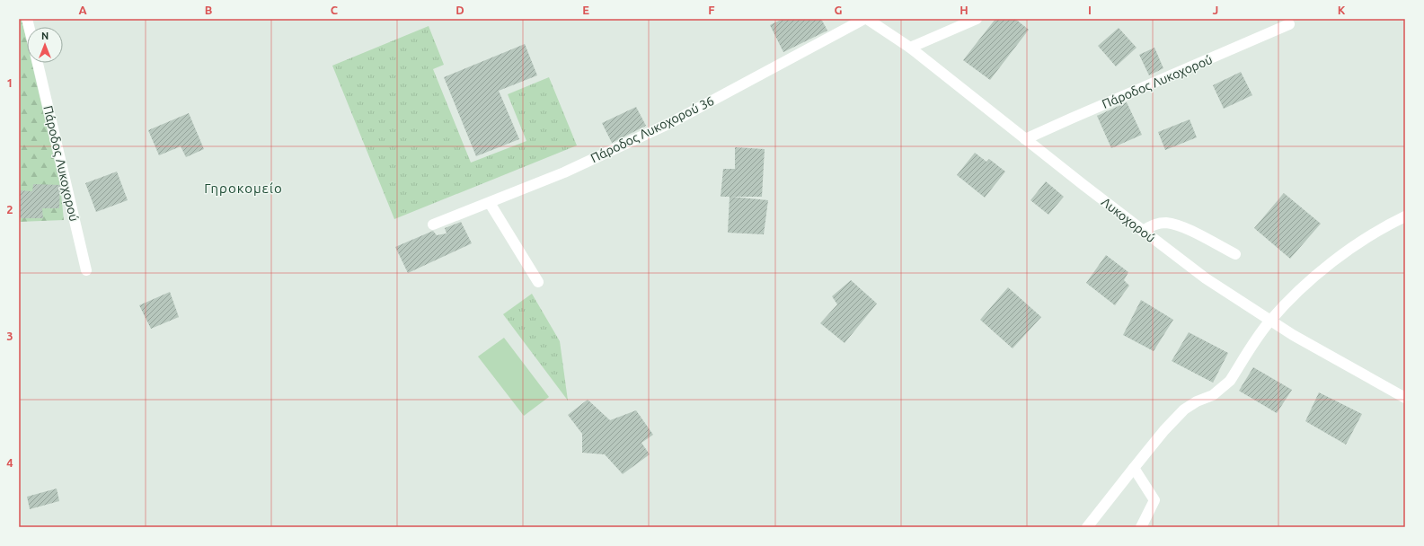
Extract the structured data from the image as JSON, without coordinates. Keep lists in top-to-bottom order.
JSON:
{
  "streets": {
    "street": ["Πάροδος Λυκοχορού", "Πάροδος Λυκοχορού 36", "Λυκοχορού"]
  },
  "crossings": [
    ["Πάροδος Λυκοχορού", "Λυκοχορού"],
    ["Πάροδος Λυκοχορού 36", "Λυκοχορού"]
  ],
  "districts": ["Γηροκομείο"],
  "north": "top",
  "grid": {
    "columns": [
      "A",
      "B",
      "C",
      "D",
      "E",
      "F",
      "G",
      "H",
      "I",
      "J",
      "K"
    ],
    "rows": [
      "1",
      "2",
      "3",
      "4"
    ]
  }
}
